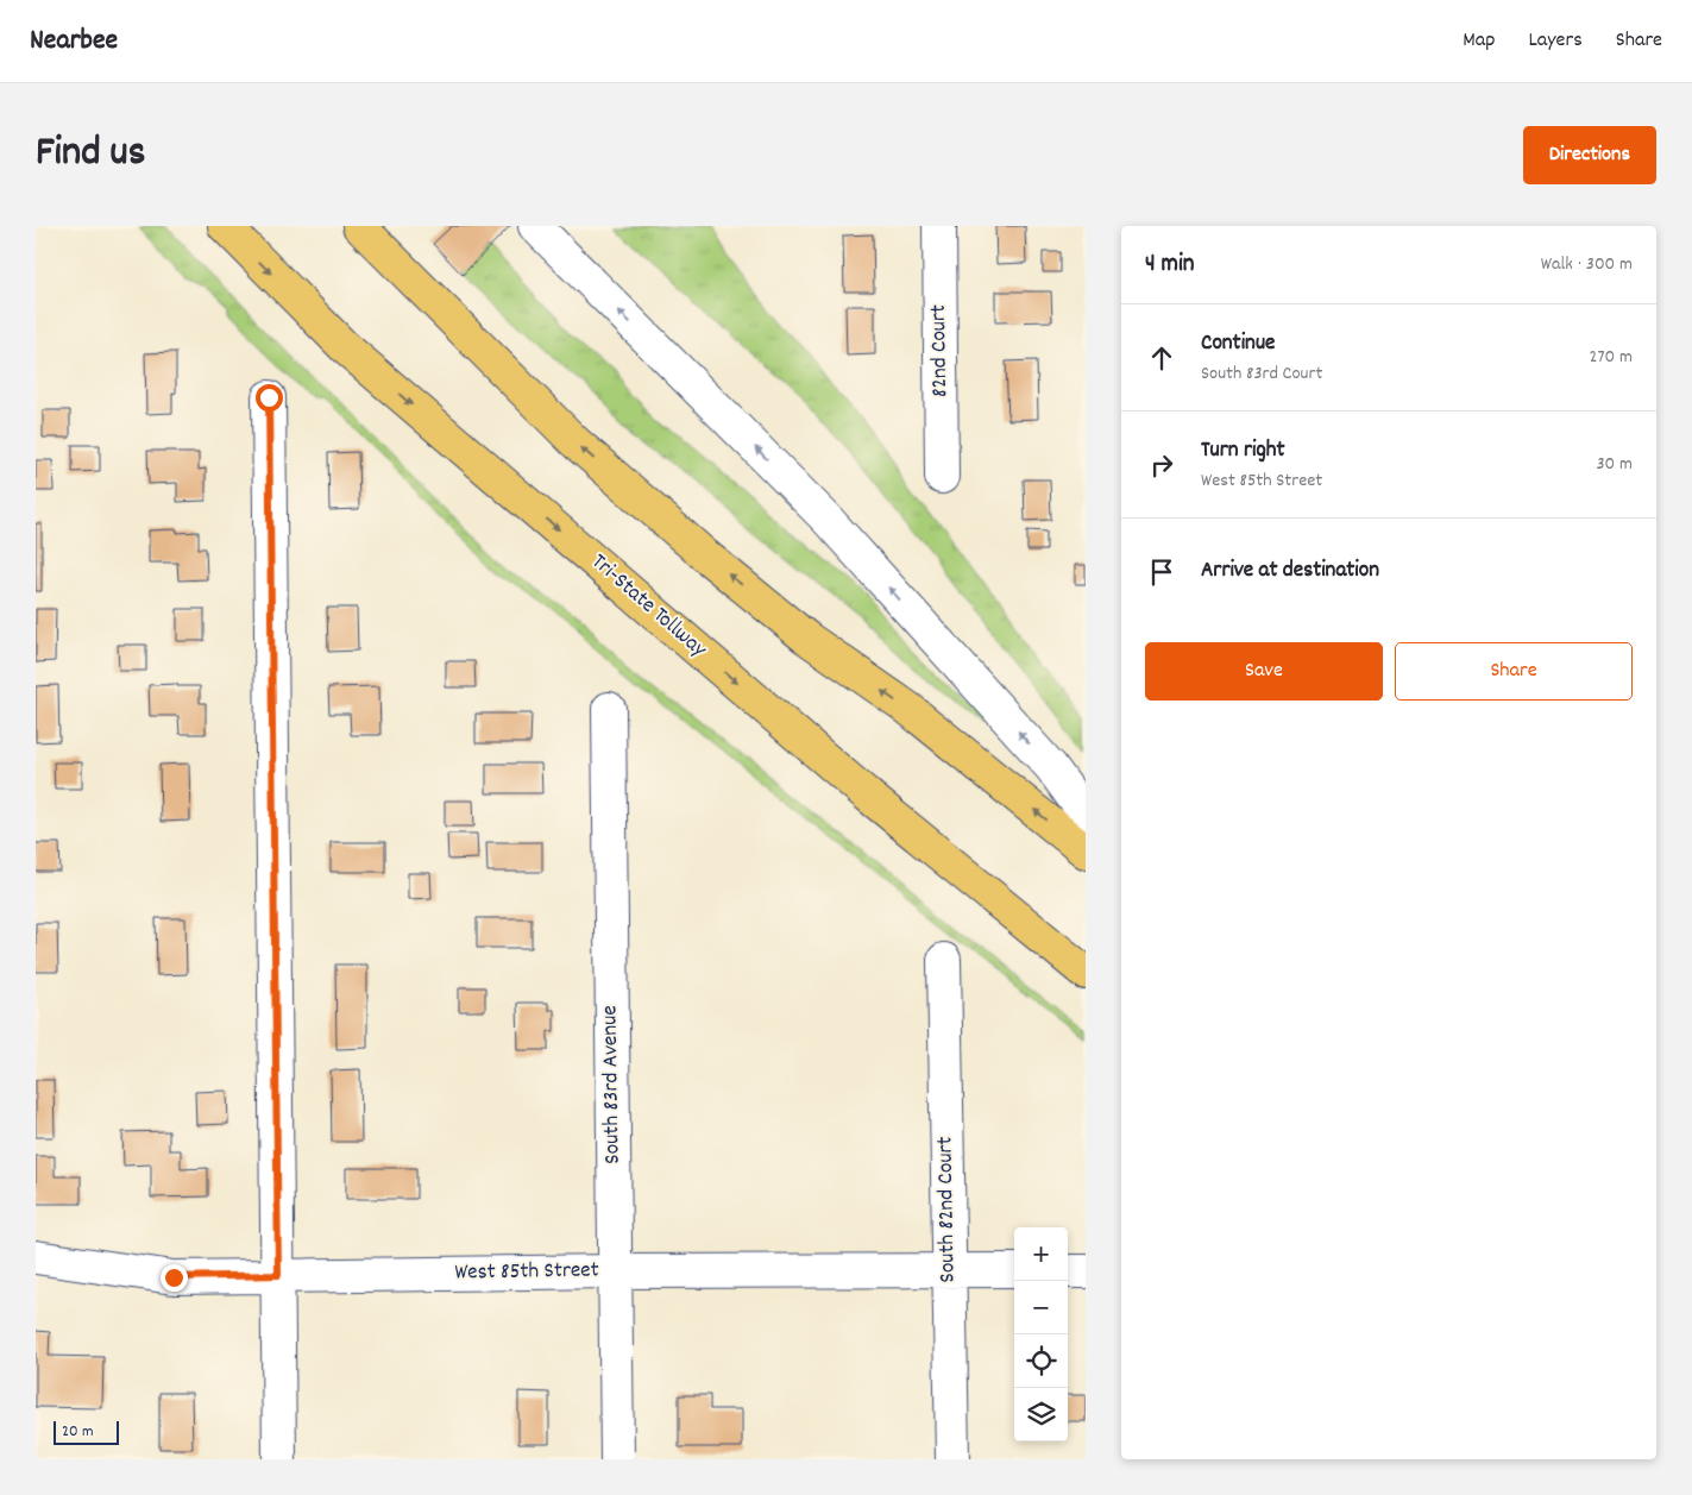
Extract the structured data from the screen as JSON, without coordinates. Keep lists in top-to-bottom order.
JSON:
{
  "streets": {
    "highway": ["Tri-State Tollway"],
    "street": [
      "82nd Court",
      "South 83rd Avenue",
      "South 82nd Court",
      "West 85th Street"
    ]
  },
  "crossings": [
    ["South 83rd Avenue", "West 85th Street"],
    ["South 82nd Court", "West 85th Street"]
  ],
  "scale_bar": "20 m",
  "page": {
    "header": "Nearbee",
    "nav": ["Map", "Layers", "Share"],
    "title": "Find us",
    "buttons": [
      "Directions",
      ["Save", "Share"]
    ],
    "heading": ["4 min", "Walk · 300 m"],
    "list": [
      ["Continue", "South 83rd Court", "270 m"],
      ["Turn right", "West 85th Street", "30 m"],
      "Arrive at destination"
    ],
    "map_buttons": ["+", "−"],
    "scale": "20 m"
  }
}
